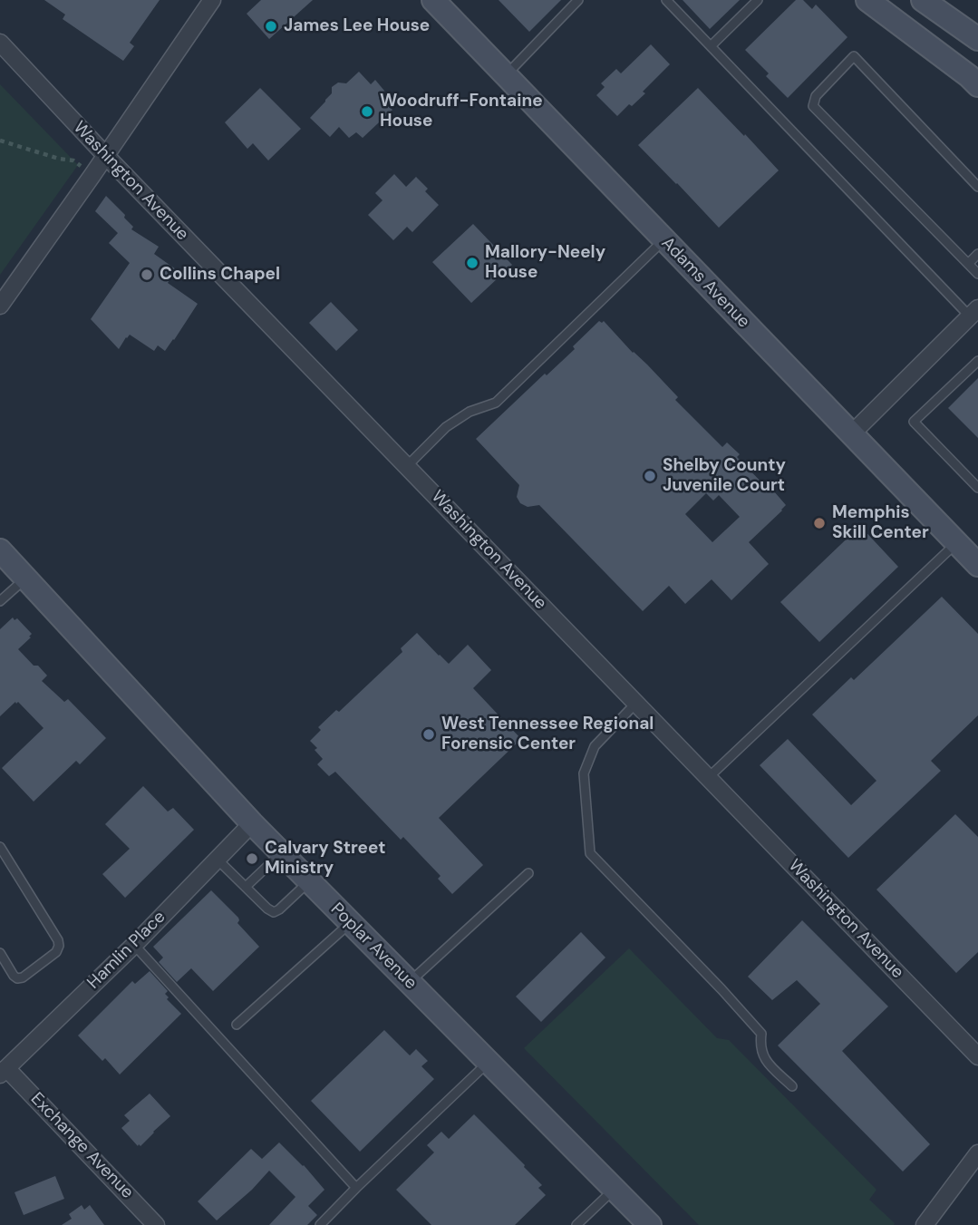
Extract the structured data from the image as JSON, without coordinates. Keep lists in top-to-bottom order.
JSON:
{
  "streets": {
    "main road": ["Adams Avenue", "Poplar Avenue"],
    "street": ["Washington Avenue", "Hamlin Place", "Exchange Avenue"]
  },
  "crossings": [
    ["Poplar Avenue", "Hamlin Place"],
    ["Hamlin Place", "Exchange Avenue"]
  ],
  "places": [
    "James Lee House",
    "Woodruff-Fontaine House",
    "Mallory-Neely House",
    "Collins Chapel",
    "Shelby County Juvenile Court",
    "Memphis Skill Center",
    "West Tennessee Regional Forensic Center",
    "Calvary Street Ministry"
  ]
}
